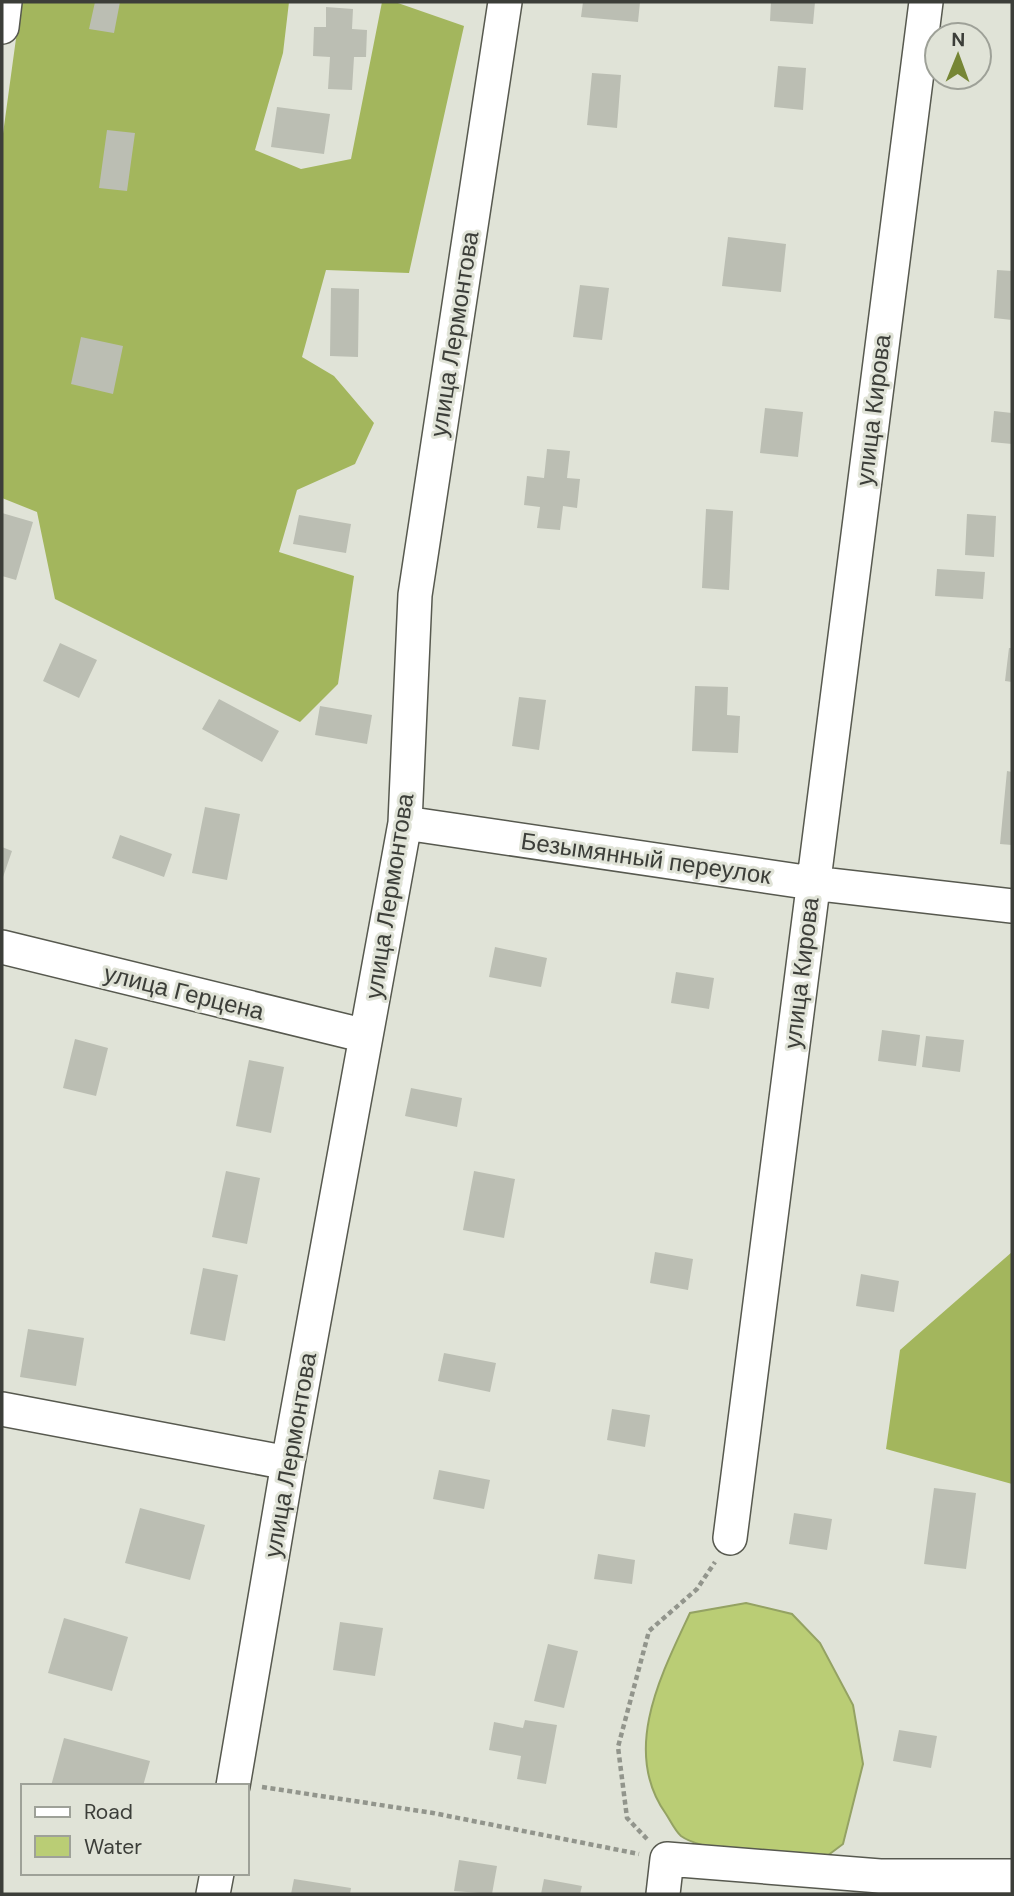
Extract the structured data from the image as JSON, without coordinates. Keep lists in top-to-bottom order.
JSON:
{
  "streets": {
    "street": [
      "улица Лермонтова",
      "улица Кирова",
      "Безымянный переулок",
      "улица Герцена"
    ]
  },
  "crossings": [
    ["улица Лермонтова", "Безымянный переулок"],
    ["улица Лермонтова", "улица Герцена"],
    ["улица Кирова", "Безымянный переулок"]
  ],
  "legend": ["Road", "Water"],
  "north": "top"
}
